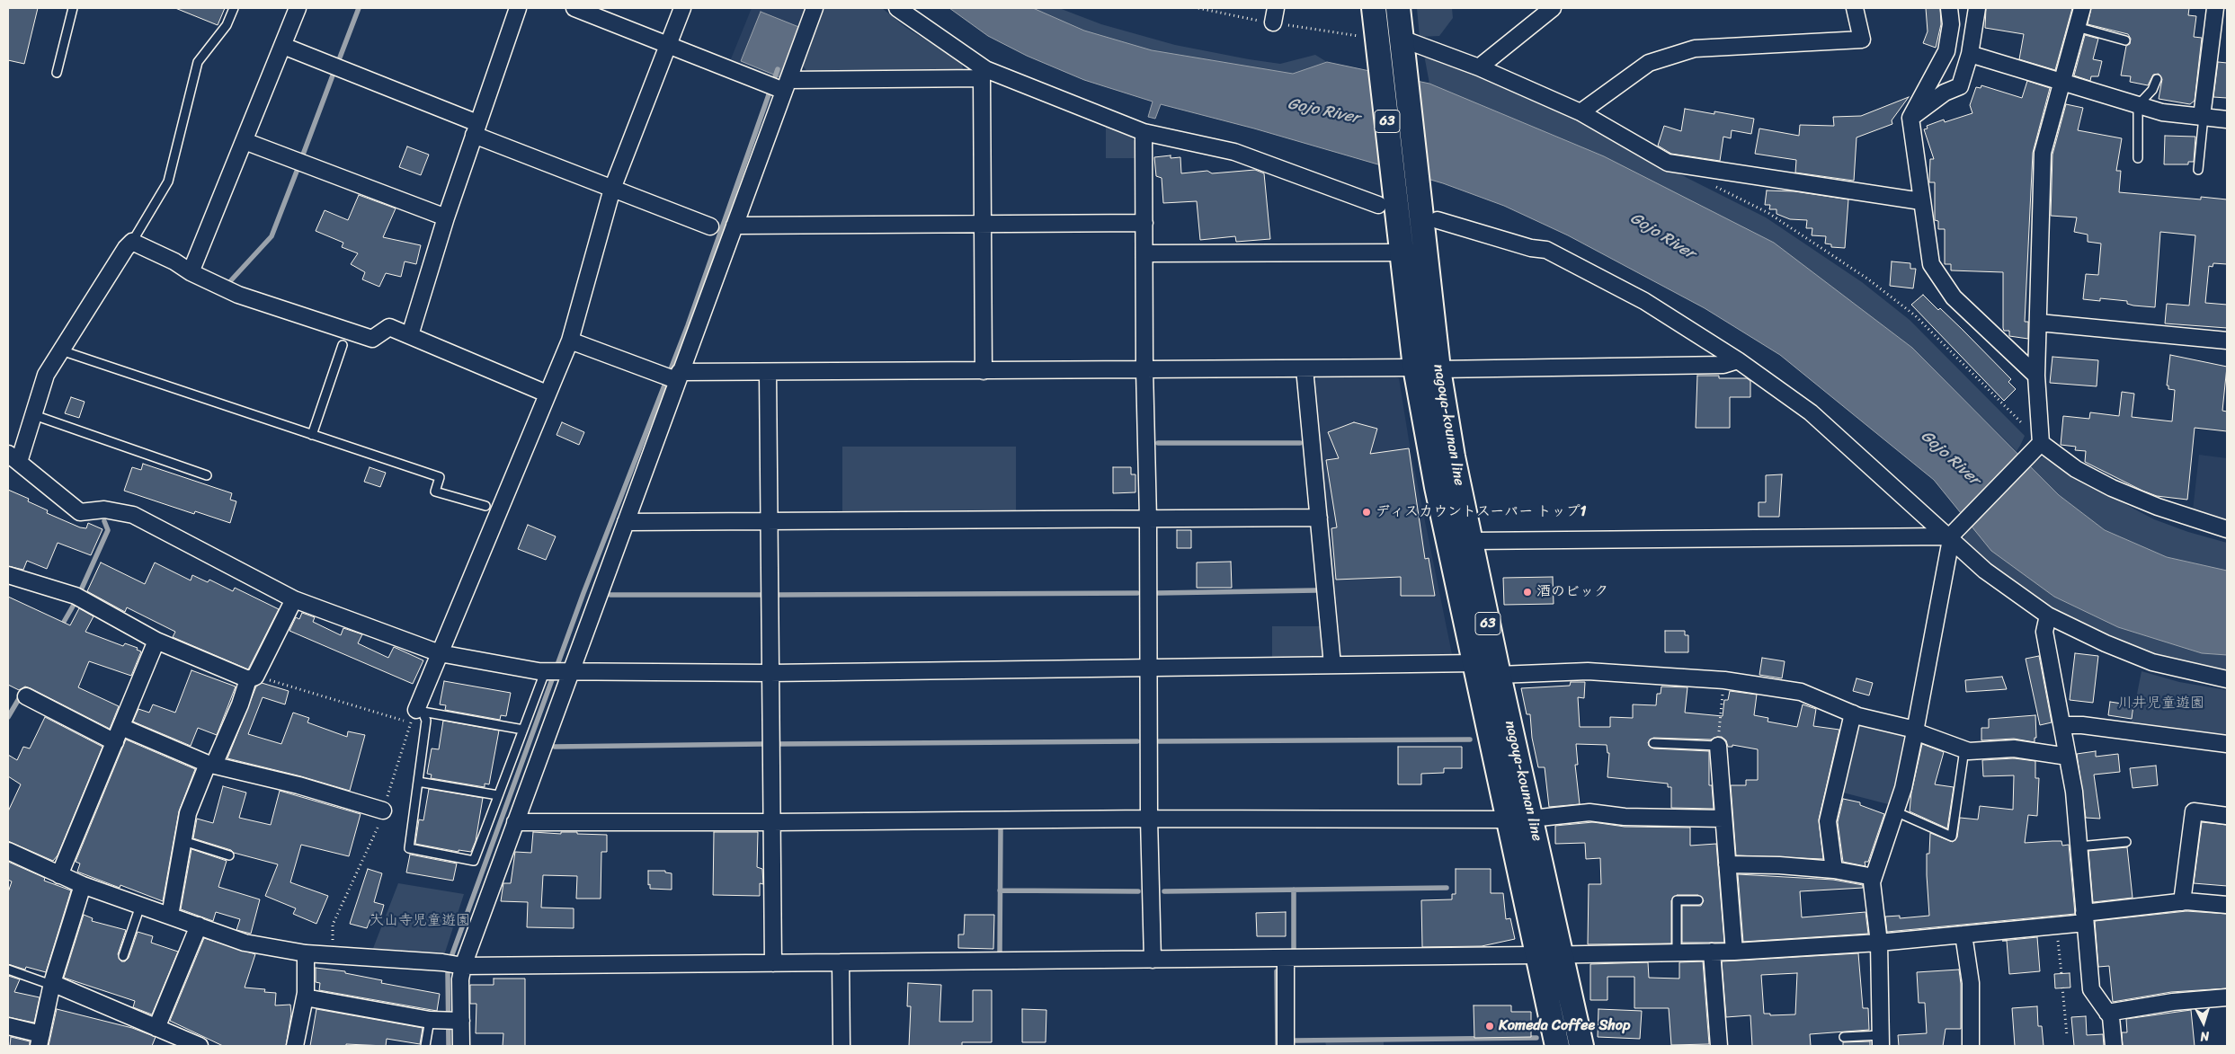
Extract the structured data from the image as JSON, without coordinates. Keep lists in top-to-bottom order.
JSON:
{
  "streets": {
    "main road": ["63", "nagoya-kounan line"]
  },
  "water": ["Gojo River"],
  "parks": ["川井児童遊園", "大山寺児童遊園"],
  "places": ["ディスカウントスーパー トップ1", "酒のビック", "Komeda Coffee Shop"],
  "north": "bottom"
}
